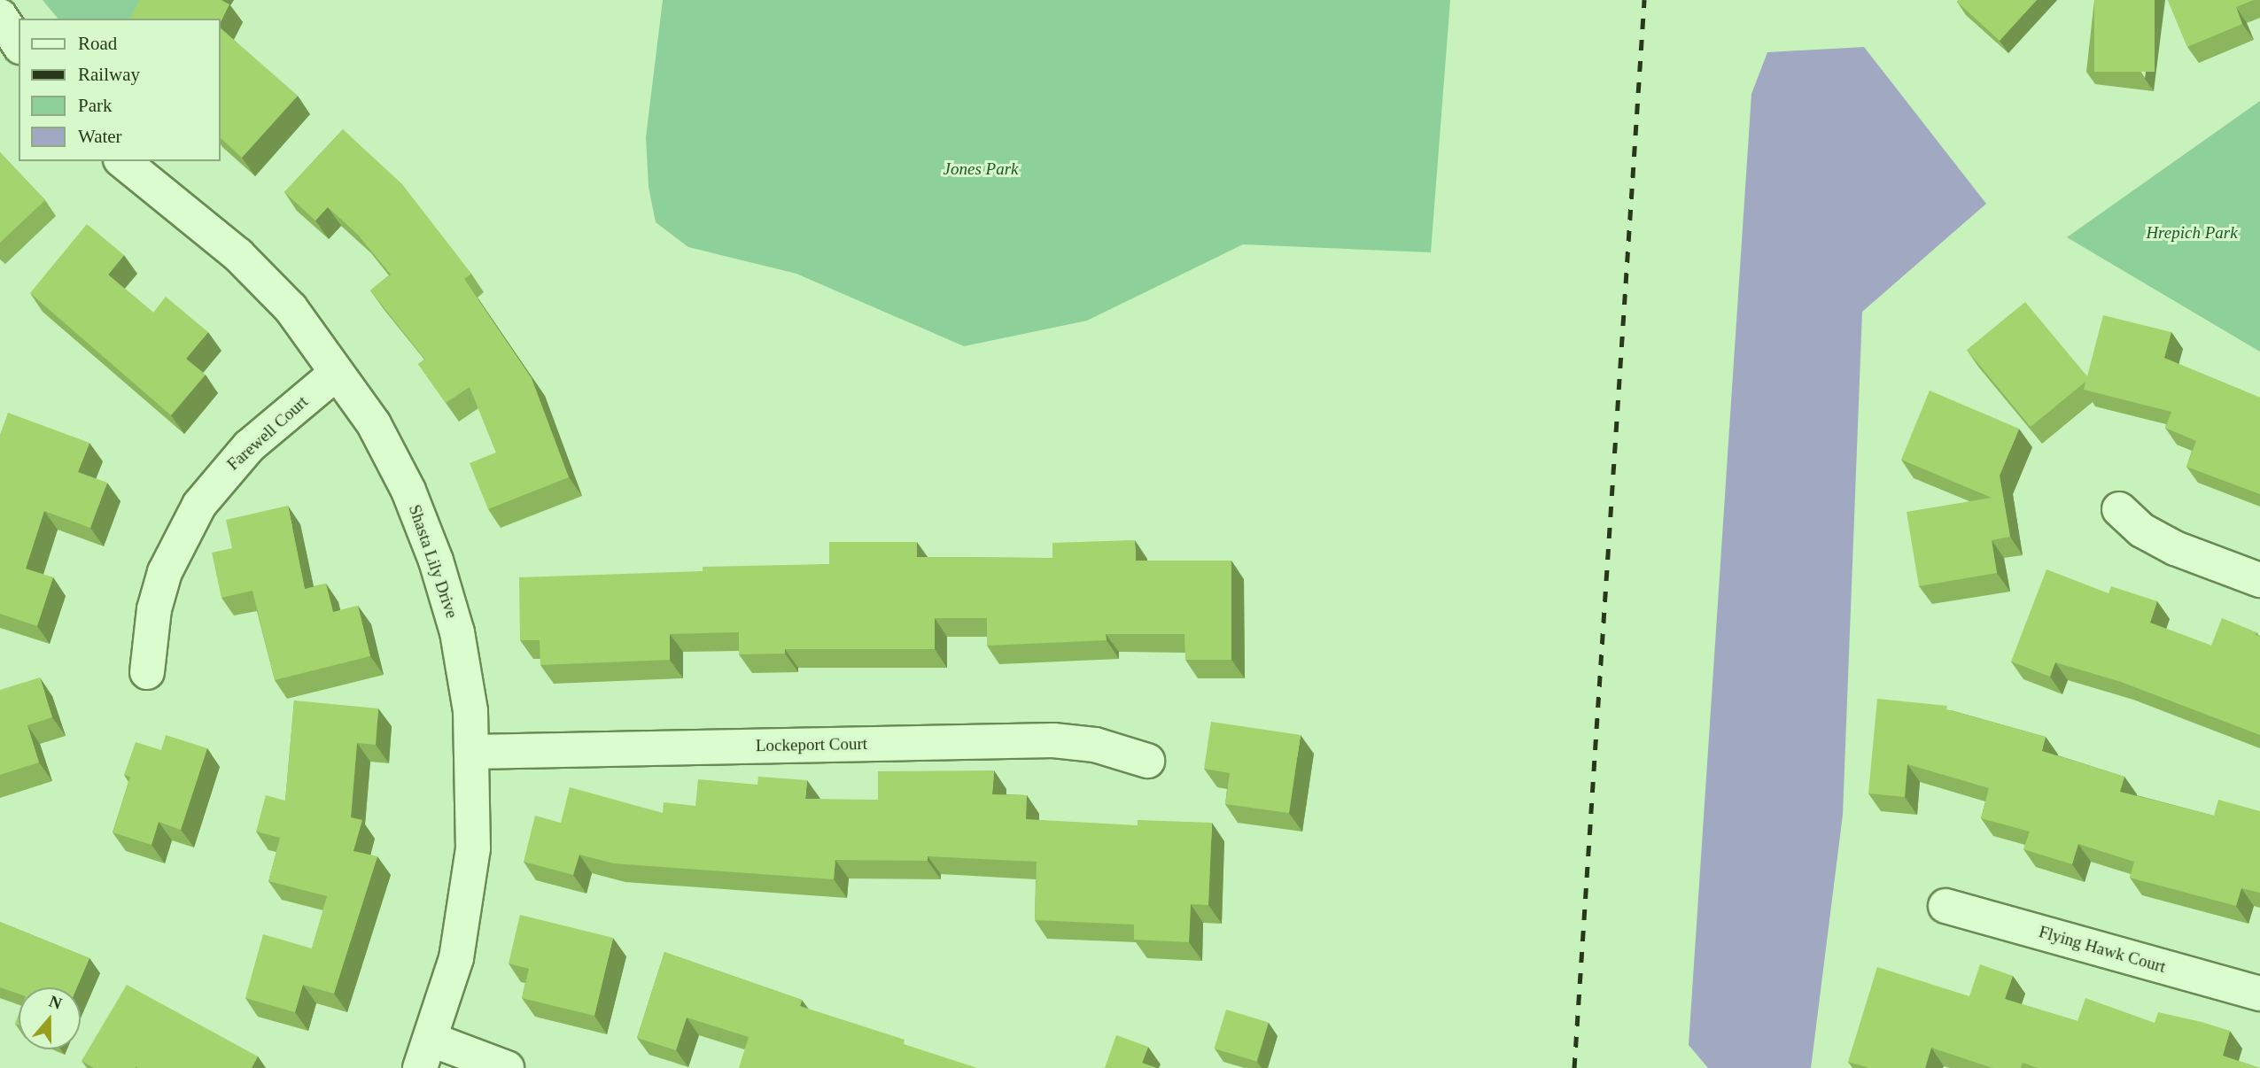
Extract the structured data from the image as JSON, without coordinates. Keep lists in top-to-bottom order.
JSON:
{
  "streets": {
    "street": [
      "Farewell Court",
      "Shasta Lily Drive",
      "Lockeport Court",
      "Flying Hawk Court"
    ]
  },
  "crossings": [
    ["Farewell Court", "Shasta Lily Drive"],
    ["Shasta Lily Drive", "Lockeport Court"]
  ],
  "parks": ["Jones Park", "Hrepich Park"],
  "legend": [
    "Road",
    "Railway",
    "Park",
    "Water"
  ],
  "north": "top"
}
